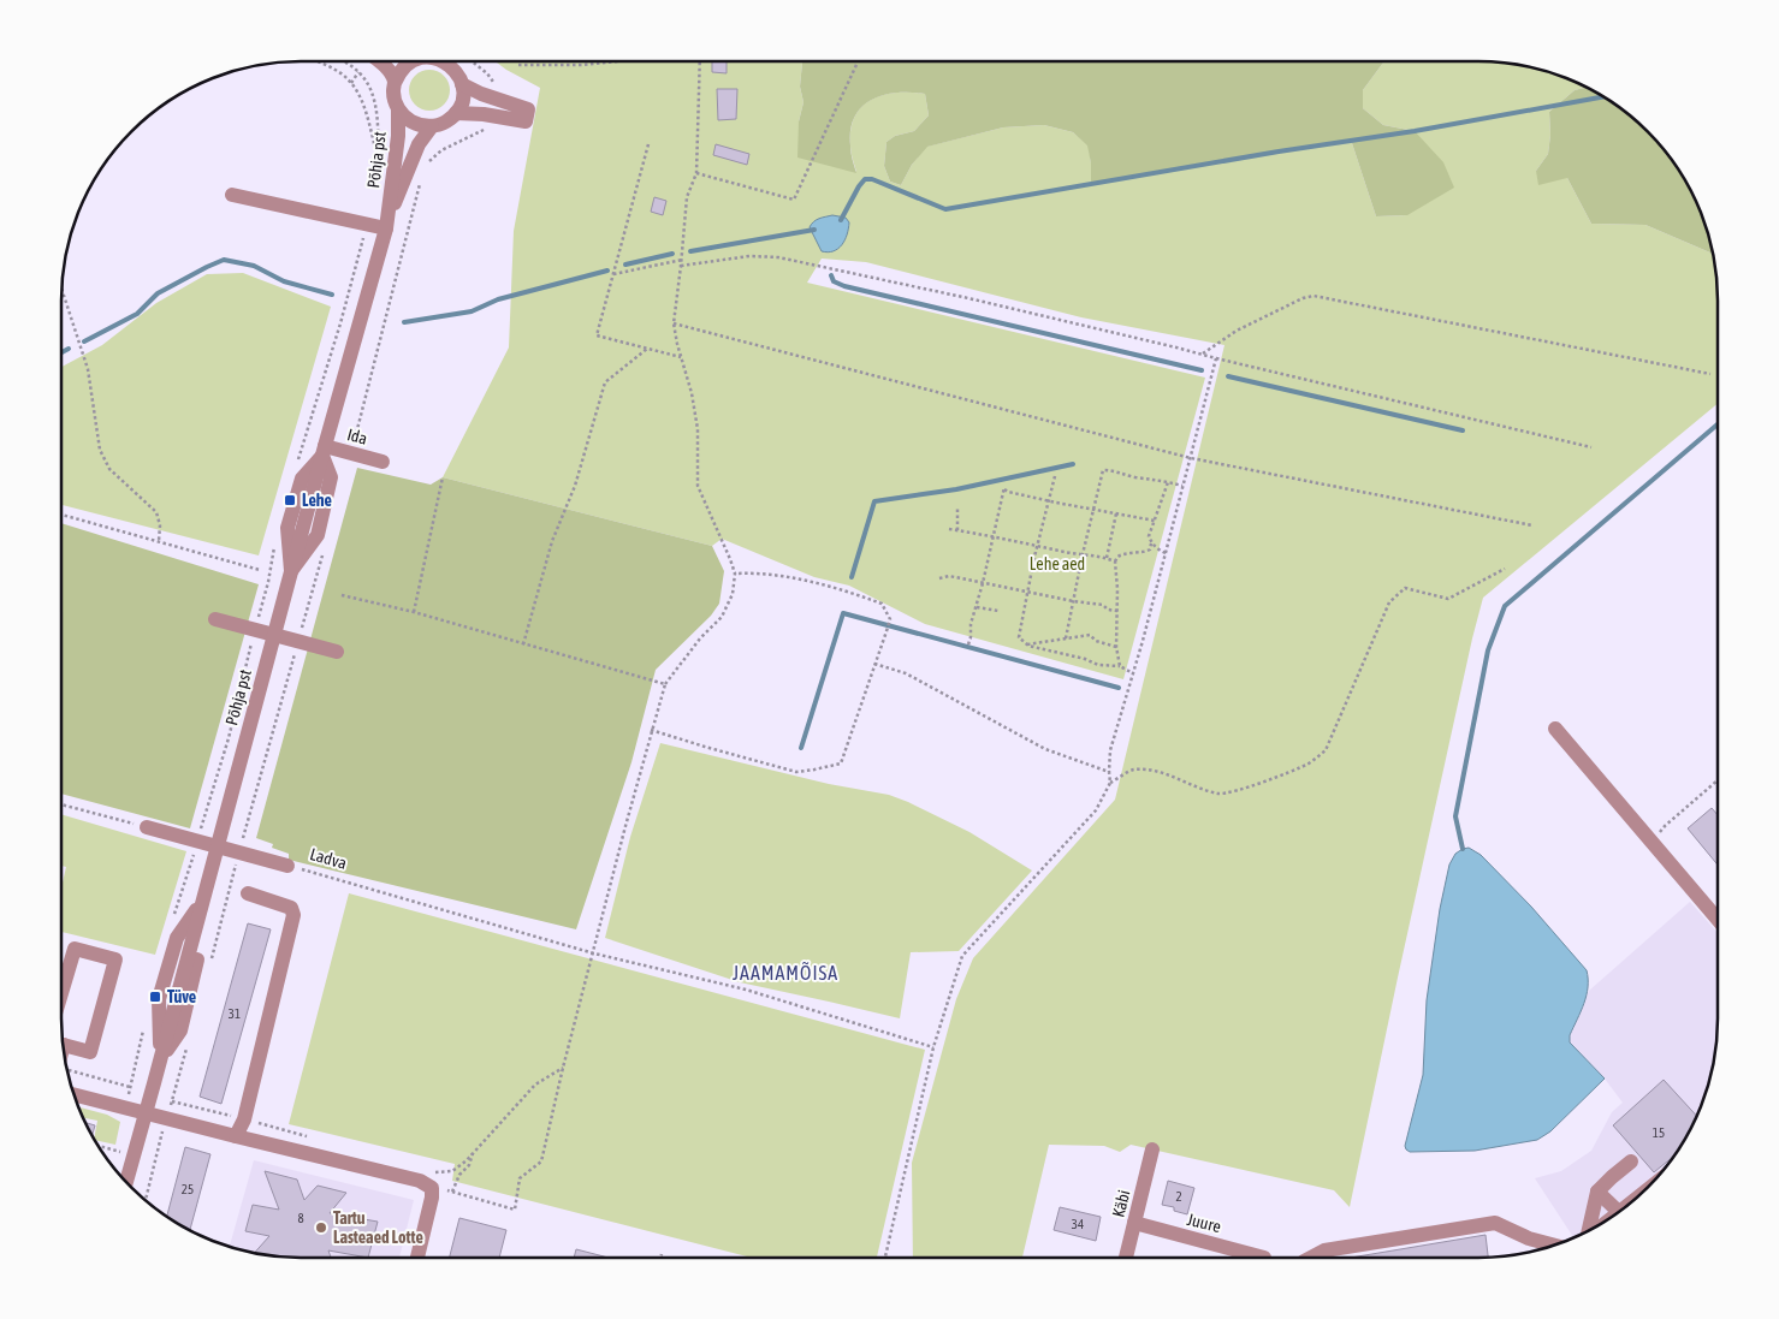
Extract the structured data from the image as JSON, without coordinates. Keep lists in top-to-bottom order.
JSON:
{
  "streets": {
    "street": [
      "Põhja pst",
      "Ida",
      "Ladva",
      "Käbi",
      "Juure"
    ]
  },
  "crossings": [
    ["Põhja pst", "Ida"],
    ["Põhja pst", "Ladva"],
    ["Käbi", "Juure"]
  ],
  "districts": ["JAAMAMÕISA"],
  "parks": ["Lehe aed"],
  "places": {
    "transit": ["Lehe", "Tüve"],
    "other": ["Tartu Lasteaed Lotte"]
  },
  "house_numbers": [
    "31",
    "15",
    "25",
    "2",
    "8",
    "34"
  ]
}
